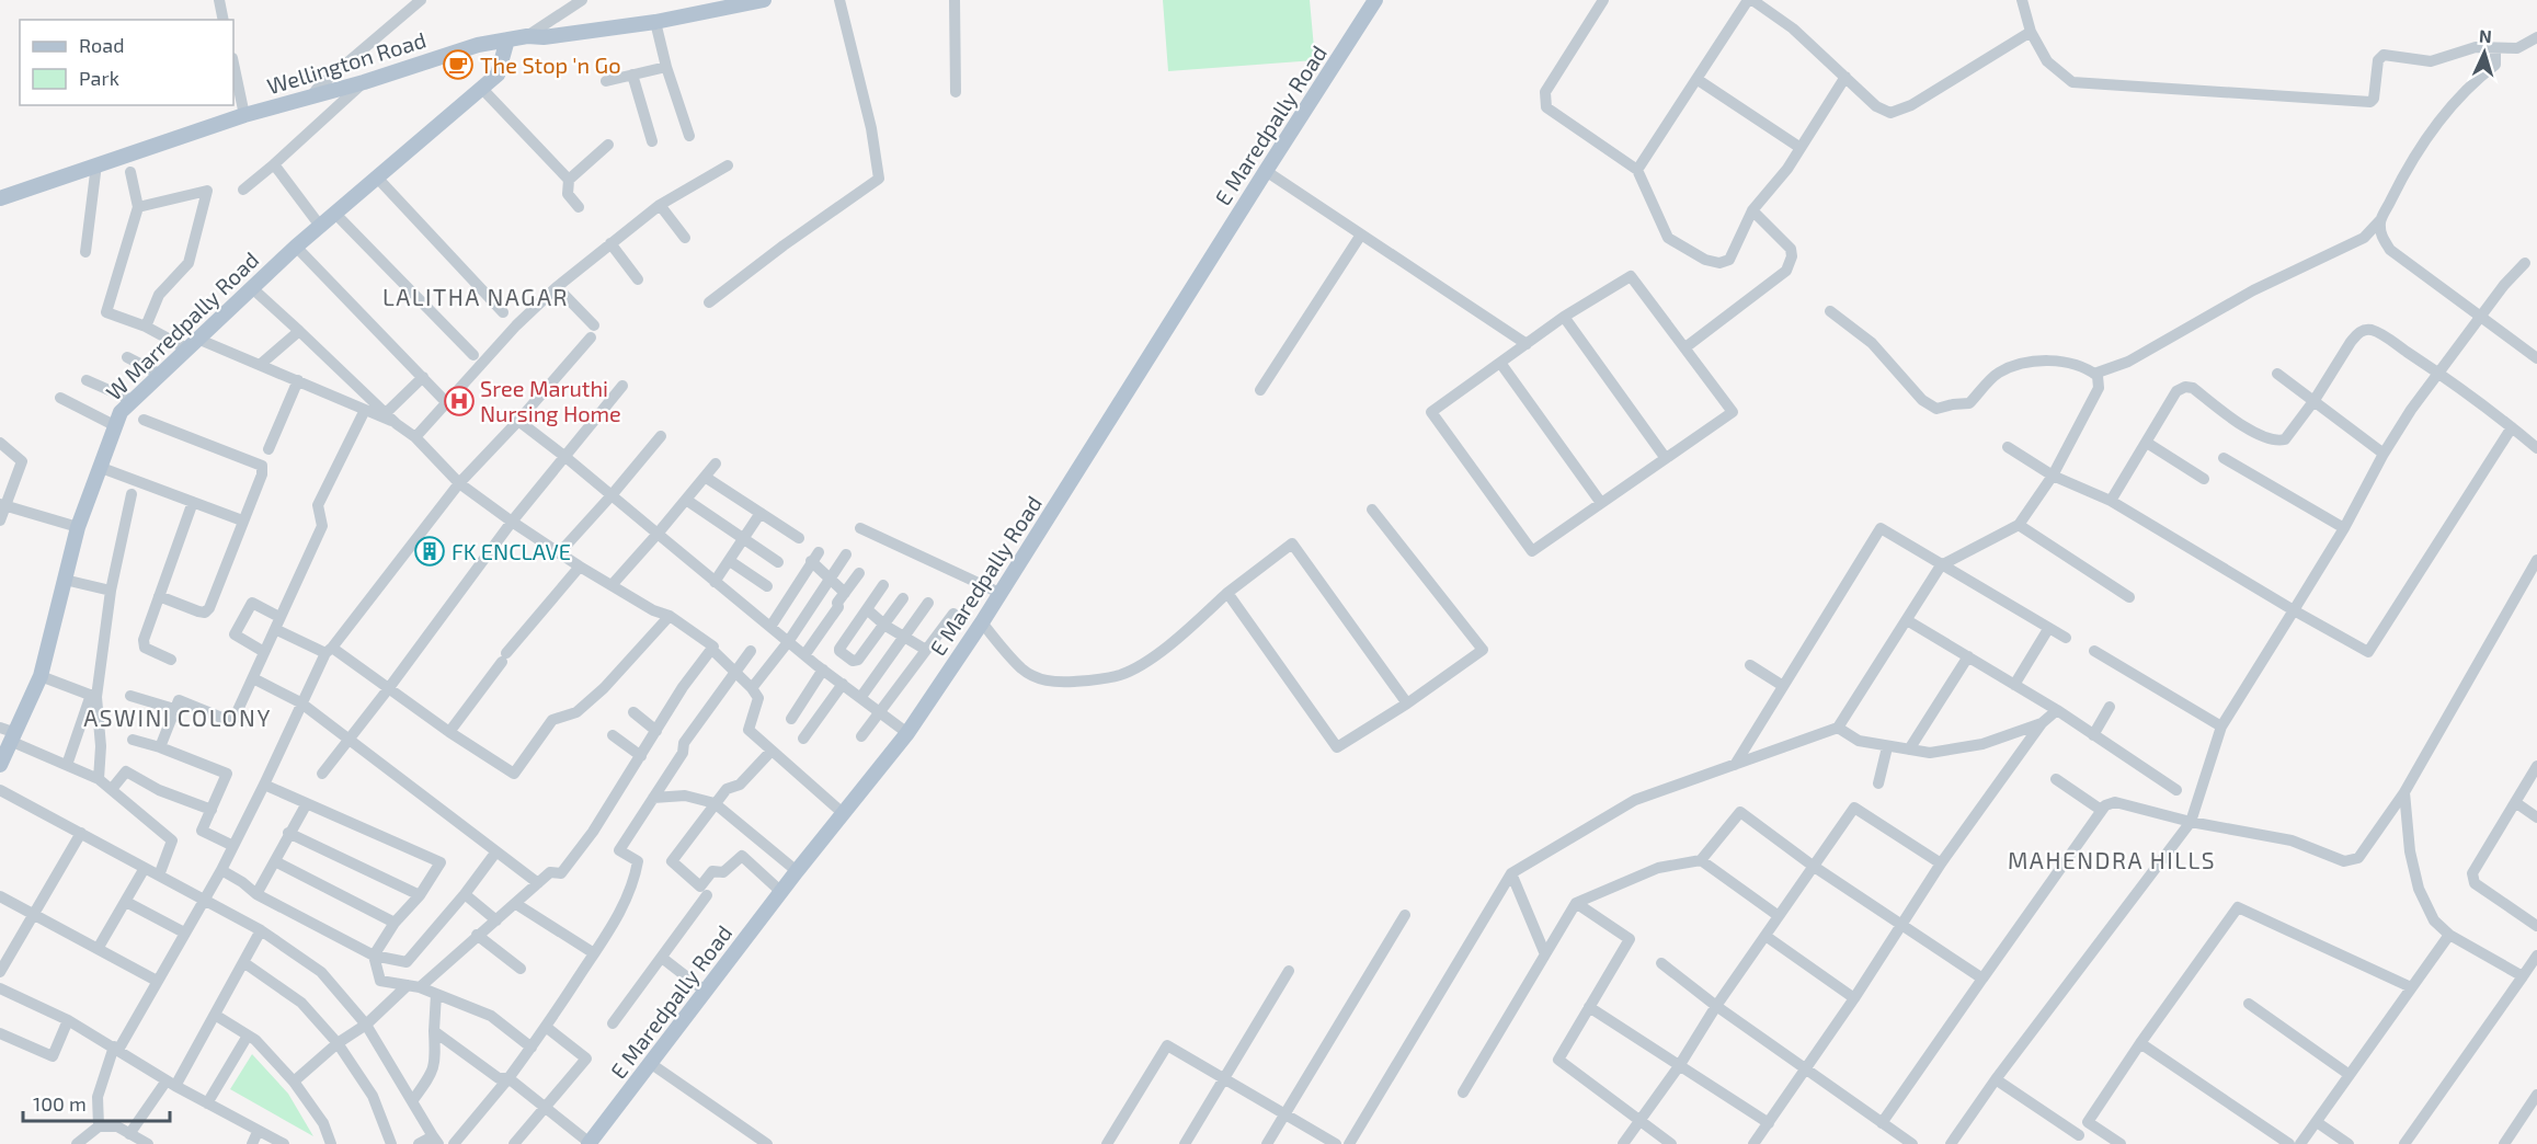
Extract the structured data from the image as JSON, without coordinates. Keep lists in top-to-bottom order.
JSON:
{
  "streets": {
    "main road": ["Wellington Road", "E Maredpally Road", "W Marredpally Road"]
  },
  "crossings": [
    ["Wellington Road", "W Marredpally Road"]
  ],
  "districts": ["LALITHA NAGAR", "ASWINI COLONY", "MAHENDRA HILLS"],
  "places": {
    "cafe": ["The Stop 'n Go"],
    "hospital": ["Sree Maruthi Nursing Home"],
    "building": ["FK ENCLAVE"]
  },
  "legend": ["Road", "Park"],
  "scale_bar": "100 m",
  "north": "top"
}
